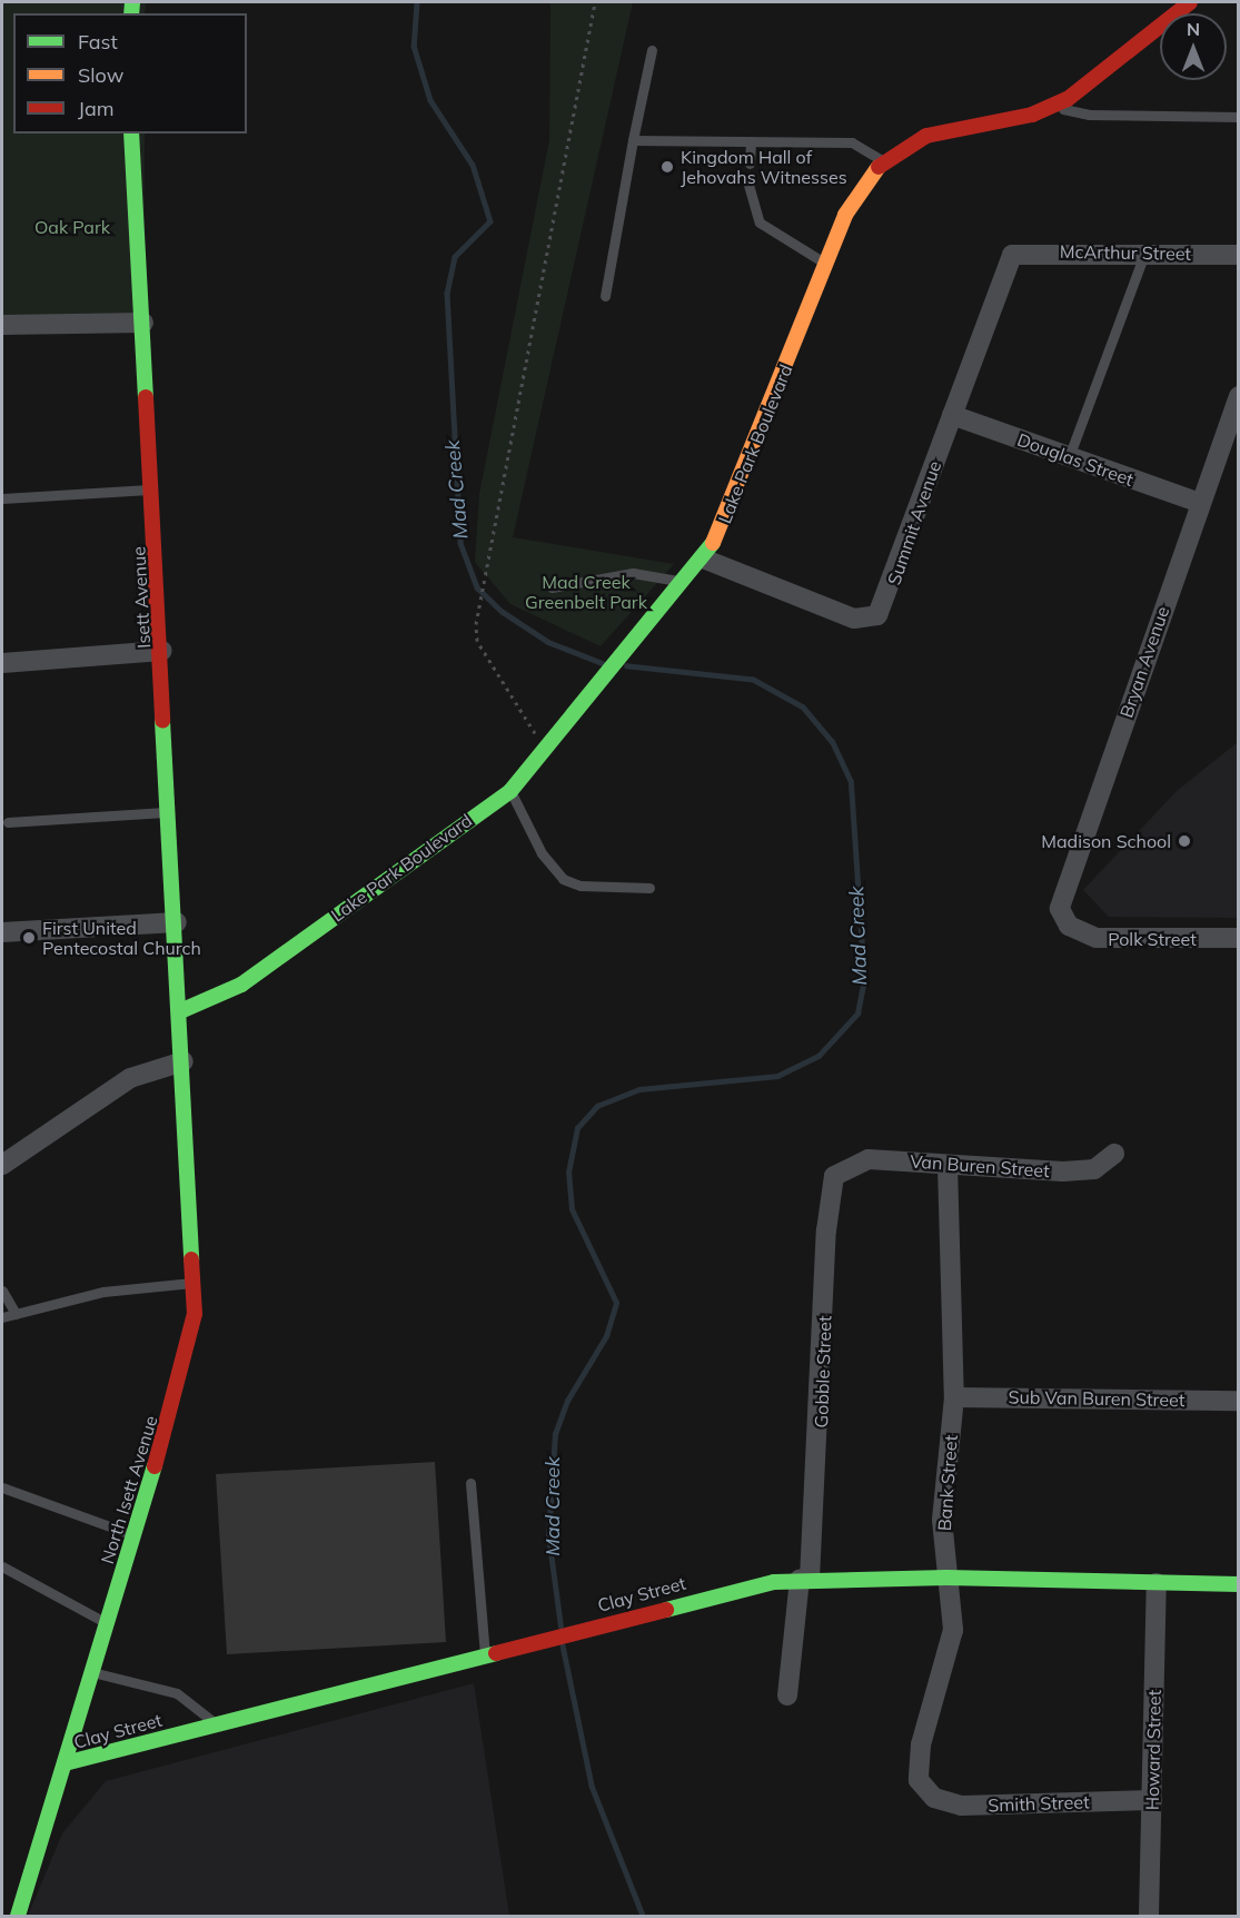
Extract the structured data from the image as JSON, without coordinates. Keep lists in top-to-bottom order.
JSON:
{
  "streets": {
    "street": [
      "McArthur Street",
      "Lake Park Boulevard",
      "Douglas Street",
      "Summit Avenue",
      "Isett Avenue",
      "Bryan Avenue",
      "Polk Street",
      "Van Buren Street",
      "Gobble Street",
      "Sub Van Buren Street",
      "Bank Street",
      "North Isett Avenue",
      "Clay Street",
      "Howard Street",
      "Smith Street"
    ]
  },
  "crossings": [
    ["McArthur Street", "Summit Avenue"],
    ["Lake Park Boulevard", "Summit Avenue"],
    ["Lake Park Boulevard", "Isett Avenue"],
    ["Douglas Street", "Summit Avenue"],
    ["Douglas Street", "Bryan Avenue"],
    ["Isett Avenue", "North Isett Avenue"],
    ["Bryan Avenue", "Polk Street"],
    ["Van Buren Street", "Gobble Street"],
    ["Van Buren Street", "Bank Street"],
    ["Gobble Street", "Clay Street"],
    ["Sub Van Buren Street", "Bank Street"],
    ["Bank Street", "Clay Street"],
    ["Bank Street", "Smith Street"],
    ["North Isett Avenue", "Clay Street"],
    ["Clay Street", "Howard Street"],
    ["Howard Street", "Smith Street"]
  ],
  "water": ["Mad Creek"],
  "parks": ["Oak Park", "Mad Creek Greenbelt Park"],
  "places": ["Kingdom Hall of Jehovahs Witnesses", "Madison School", "First United Pentecostal Church"],
  "legend": ["Fast", "Slow", "Jam"],
  "north": "top"
}
